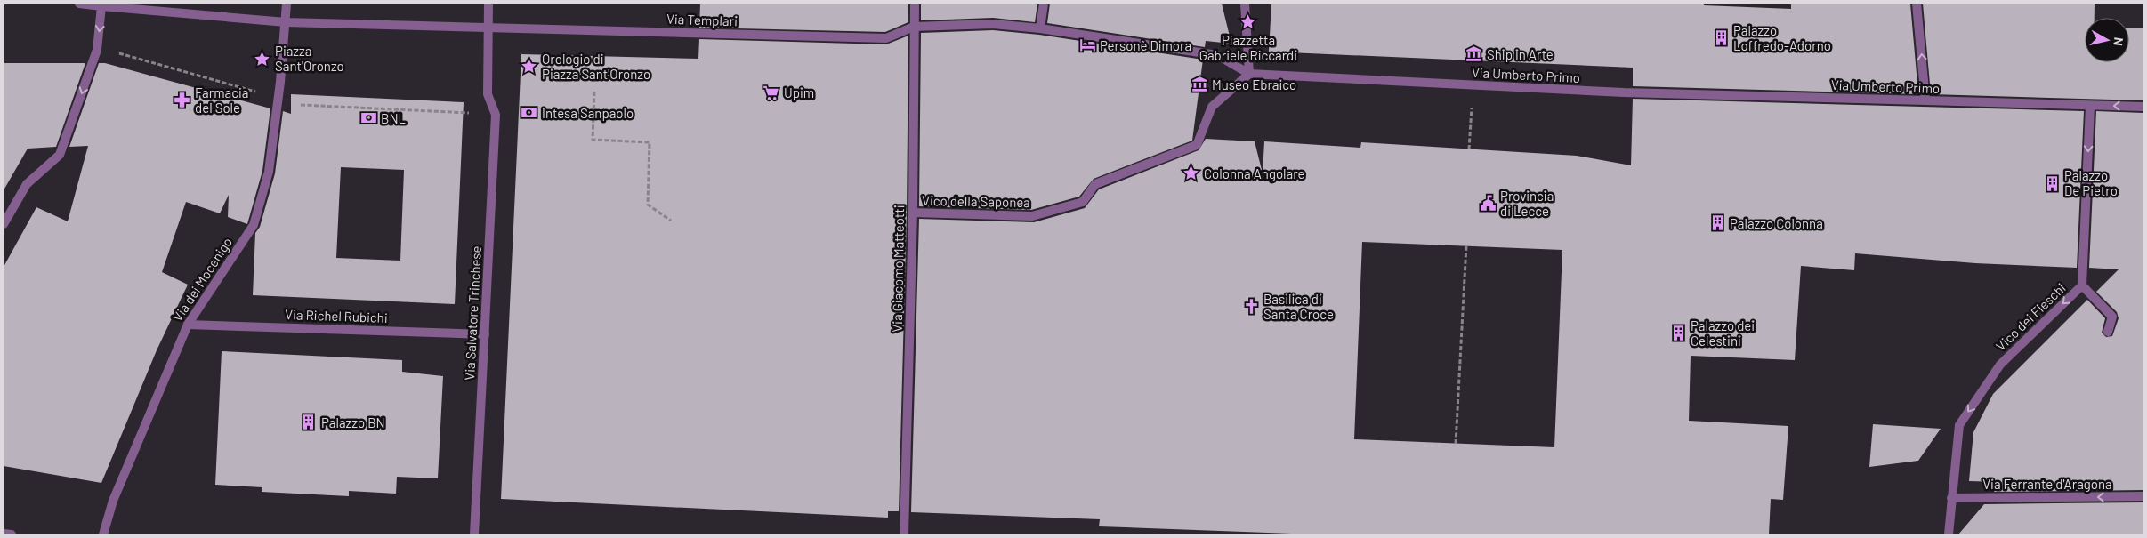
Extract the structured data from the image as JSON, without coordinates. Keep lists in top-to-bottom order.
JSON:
{
  "streets": {
    "street": [
      "Via Templari",
      "Via Umberto Primo",
      "Vico della Saponea",
      "Via Giacomo Matteotti",
      "Via dei Mocenigo",
      "Via Salvatore Trinchese",
      "Via Richel Rubichi",
      "Vico dei Fieschi",
      "Via Ferrante d'Aragona"
    ]
  },
  "crossings": [
    ["Via Templari", "Via Umberto Primo"],
    ["Via Templari", "Via Giacomo Matteotti"],
    ["Via Templari", "Via Salvatore Trinchese"],
    ["Via Umberto Primo", "Vico della Saponea"],
    ["Via Umberto Primo", "Via Giacomo Matteotti"],
    ["Via Umberto Primo", "Vico dei Fieschi"],
    ["Vico della Saponea", "Via Giacomo Matteotti"],
    ["Via dei Mocenigo", "Via Richel Rubichi"],
    ["Via Salvatore Trinchese", "Via Richel Rubichi"],
    ["Vico dei Fieschi", "Via Ferrante d'Aragona"]
  ],
  "one_way": ["Vico dei Fieschi", "Via Ferrante d'Aragona"],
  "places": {
    "place": [
      "Piazzetta Gabriele Riccardi",
      "Piazza Sant'Oronzo",
      "Orologio di Piazza Sant'Oronzo",
      "Colonna Angolare"
    ],
    "building": [
      "Palazzo Loffredo-Adorno",
      "Palazzo De Pietro",
      "Palazzo Colonna",
      "Palazzo dei Celestini",
      "Palazzo BN"
    ],
    "hotel": ["Personè Dimora"],
    "museum": ["Ship in Arte", "Museo Ebraico"],
    "supermarket": ["Upim"],
    "pharmacy": ["Farmacia del Sole"],
    "bank": ["Intesa Sanpaolo", "BNL"],
    "public building": ["Provincia di Lecce"],
    "church": ["Basilica di Santa Croce"]
  },
  "north": "right"
}
